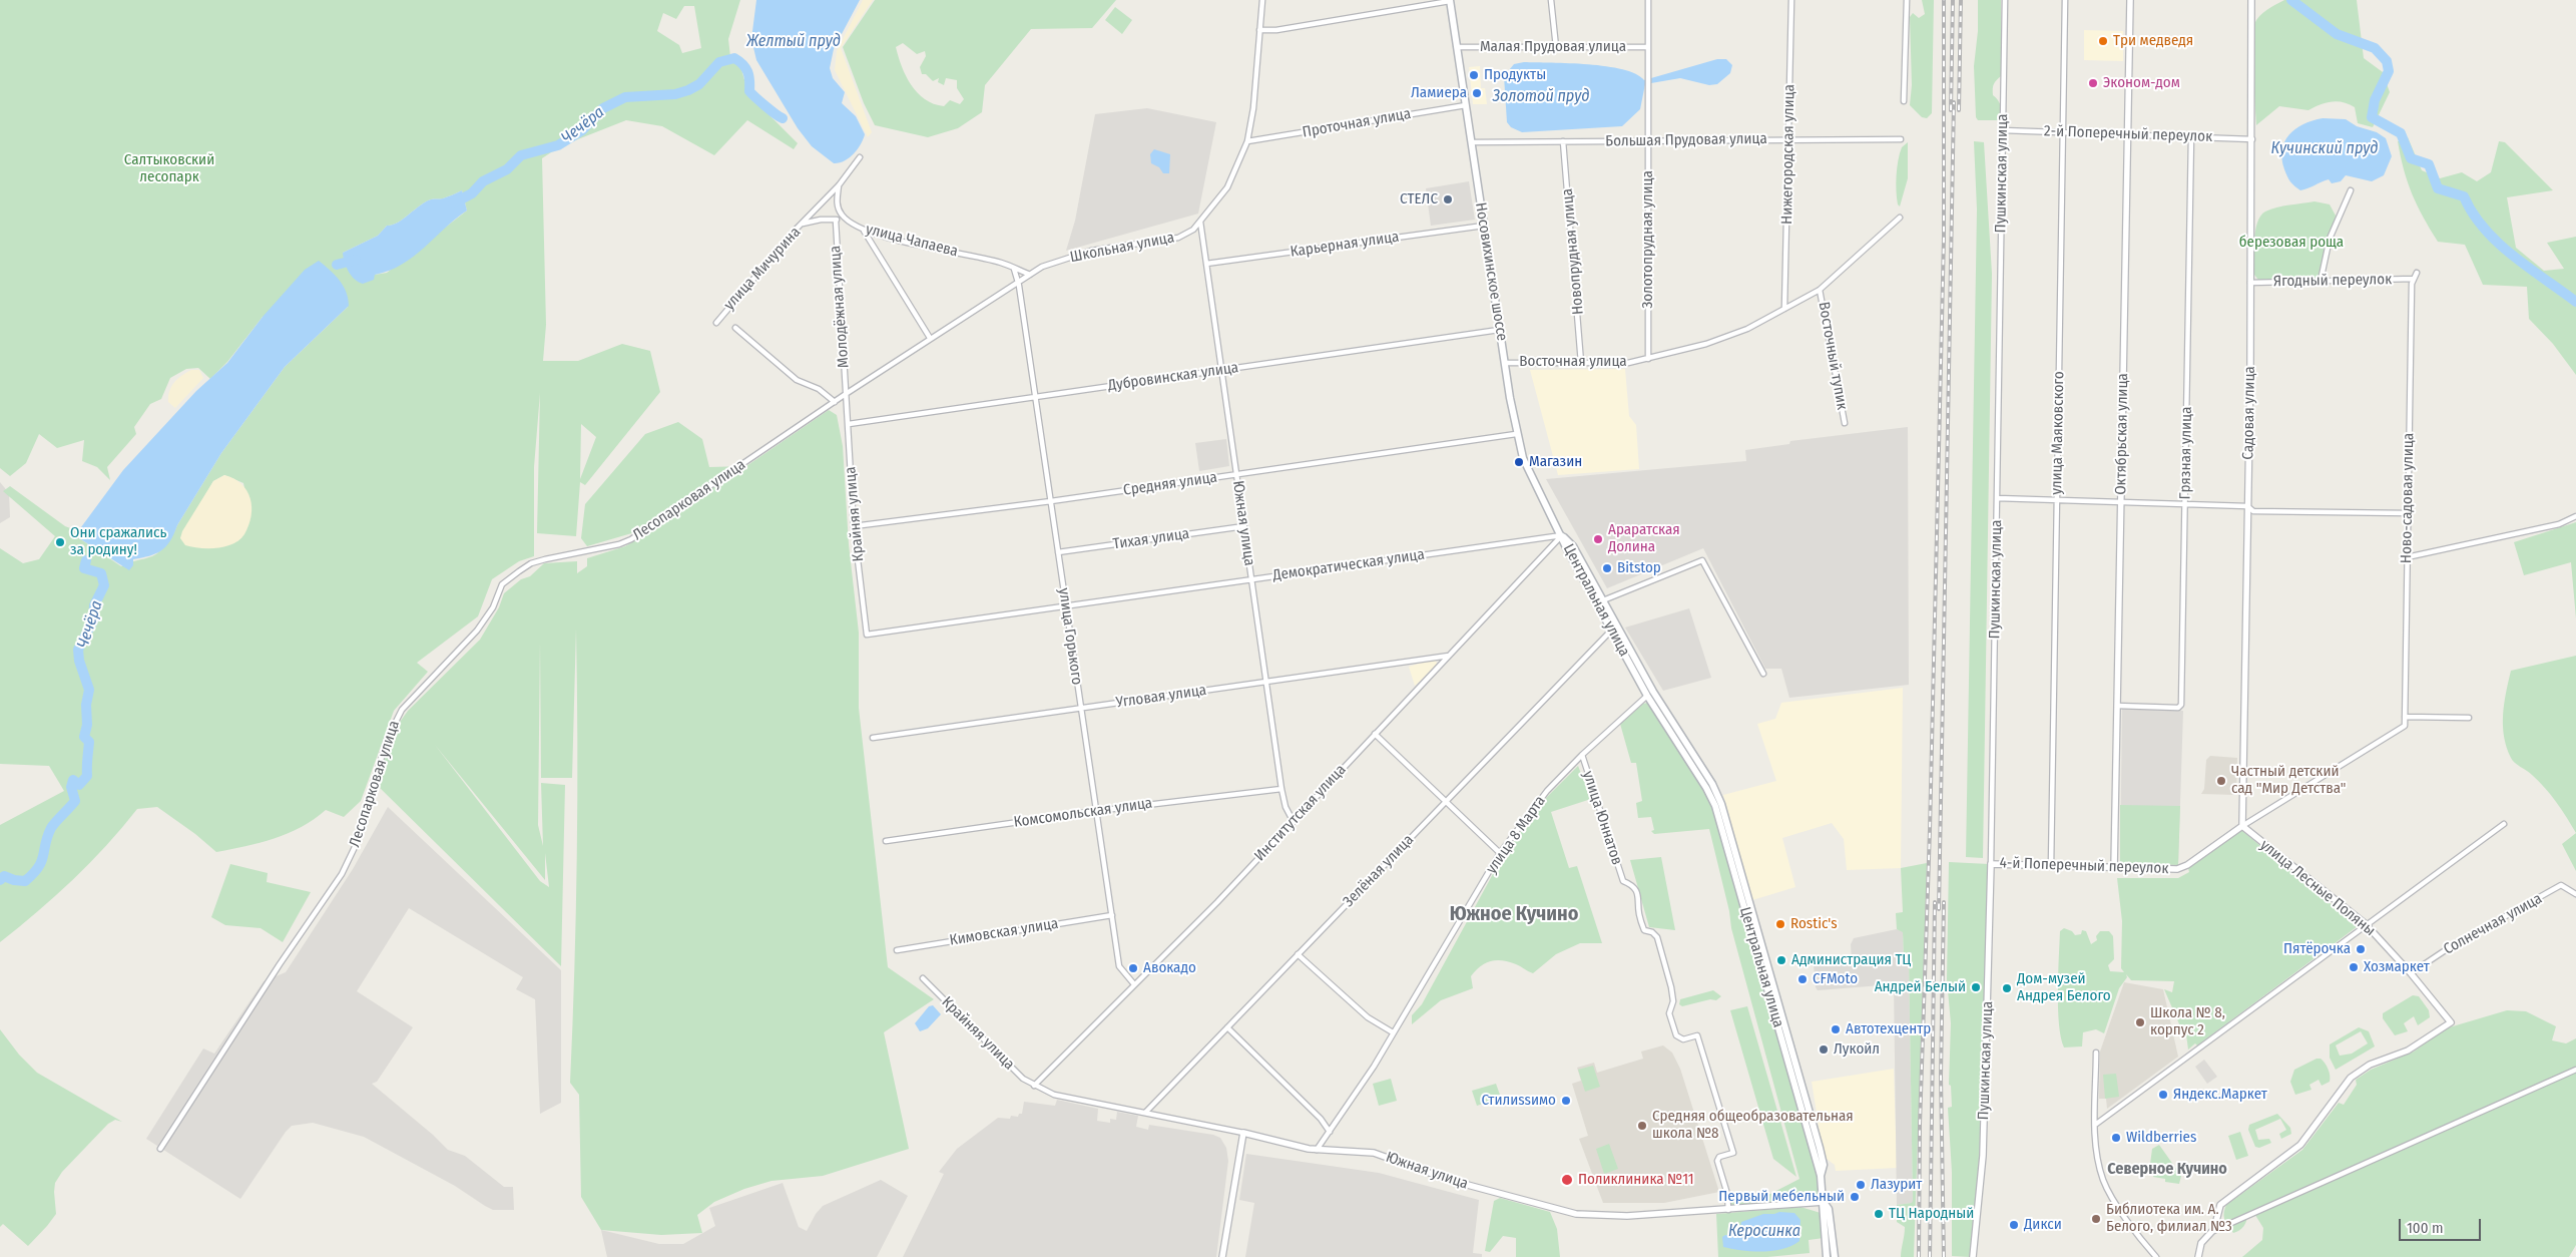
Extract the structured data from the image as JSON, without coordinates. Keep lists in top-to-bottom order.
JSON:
{
  "streets": {
    "main road": ["Носовихинское шоссе", "Центральная улица"],
    "street": [
      "Малая Прудовая улица",
      "Проточная улица",
      "2-й Поперечный переулок",
      "Большая Прудовая улица",
      "Нижегородская улица",
      "Пушкинская улица",
      "Золотопрудная улица",
      "улица Чапаева",
      "Карьерная улица",
      "Школьная улица",
      "Новопрудная улица",
      "улица Мичурина",
      "Ягодный переулок",
      "Молодёжная улица",
      "Восточный тупик",
      "Восточная улица",
      "Дубровинская улица",
      "Садовая улица",
      "улица Маяковского",
      "Октябрьская улица",
      "Грязная улица",
      "Средняя улица",
      "Ново-садовая улица",
      "Лесопарковая улица",
      "Крайняя улица",
      "Южная улица",
      "Тихая улица",
      "Демократическая улица",
      "улица Горького",
      "Угловая улица",
      "Комсомольская улица",
      "Институтская улица",
      "улица Юннатов",
      "улица 8 Марта",
      "4-й Поперечный переулок",
      "Зелёная улица",
      "улица Лесные Поляны",
      "Солнечная улица",
      "Кимовская улица"
    ]
  },
  "crossings": [
    ["Малая Прудовая улица", "Золотопрудная улица"],
    ["Малая Прудовая улица", "Носовихинское шоссе"],
    ["Проточная улица", "Школьная улица"],
    ["Проточная улица", "Носовихинское шоссе"],
    ["2-й Поперечный переулок", "Пушкинская улица"],
    ["2-й Поперечный переулок", "Садовая улица"],
    ["2-й Поперечный переулок", "улица Маяковского"],
    ["2-й Поперечный переулок", "Октябрьская улица"],
    ["2-й Поперечный переулок", "Грязная улица"],
    ["Большая Прудовая улица", "Нижегородская улица"],
    ["Большая Прудовая улица", "Золотопрудная улица"],
    ["Большая Прудовая улица", "Новопрудная улица"],
    ["Большая Прудовая улица", "Носовихинское шоссе"],
    ["Нижегородская улица", "Восточная улица"],
    ["Пушкинская улица", "4-й Поперечный переулок"],
    ["Золотопрудная улица", "Восточная улица"],
    ["улица Чапаева", "Школьная улица"],
    ["улица Чапаева", "улица Мичурина"],
    ["Карьерная улица", "Носовихинское шоссе"],
    ["Карьерная улица", "Южная улица"],
    ["Школьная улица", "Лесопарковая улица"],
    ["Школьная улица", "Южная улица"],
    ["Школьная улица", "улица Горького"],
    ["Новопрудная улица", "Восточная улица"],
    ["улица Мичурина", "Молодёжная улица"],
    ["Носовихинское шоссе", "Восточная улица"],
    ["Носовихинское шоссе", "Дубровинская улица"],
    ["Носовихинское шоссе", "Средняя улица"],
    ["Носовихинское шоссе", "Демократическая улица"],
    ["Носовихинское шоссе", "Центральная улица"],
    ["Носовихинское шоссе", "Институтская улица"],
    ["Ягодный переулок", "Садовая улица"],
    ["Ягодный переулок", "Ново-садовая улица"],
    ["Молодёжная улица", "Лесопарковая улица"],
    ["Молодёжная улица", "Крайняя улица"],
    ["Восточный тупик", "Восточная улица"],
    ["Дубровинская улица", "Крайняя улица"],
    ["Дубровинская улица", "Южная улица"],
    ["Дубровинская улица", "улица Горького"],
    ["Садовая улица", "4-й Поперечный переулок"],
    ["Садовая улица", "улица Лесные Поляны"],
    ["улица Маяковского", "4-й Поперечный переулок"],
    ["Октябрьская улица", "Грязная улица"],
    ["Октябрьская улица", "4-й Поперечный переулок"],
    ["Средняя улица", "Крайняя улица"],
    ["Средняя улица", "Южная улица"],
    ["Средняя улица", "улица Горького"],
    ["Ново-садовая улица", "4-й Поперечный переулок"],
    ["Лесопарковая улица", "Крайняя улица"],
    ["Лесопарковая улица", "улица Горького"],
    ["Крайняя улица", "Южная улица"],
    ["Крайняя улица", "Демократическая улица"],
    ["Крайняя улица", "Институтская улица"],
    ["Южная улица", "Тихая улица"],
    ["Южная улица", "Демократическая улица"],
    ["Южная улица", "Центральная улица"],
    ["Южная улица", "Угловая улица"],
    ["Южная улица", "Комсомольская улица"],
    ["Южная улица", "Институтская улица"],
    ["Южная улица", "улица Юннатов"],
    ["Южная улица", "улица 8 Марта"],
    ["Южная улица", "Зелёная улица"],
    ["Тихая улица", "улица Горького"],
    ["Демократическая улица", "Центральная улица"],
    ["Демократическая улица", "улица Горького"],
    ["Демократическая улица", "Институтская улица"],
    ["Центральная улица", "Институтская улица"],
    ["Центральная улица", "улица 8 Марта"],
    ["Центральная улица", "Зелёная улица"],
    ["улица Горького", "Угловая улица"],
    ["улица Горького", "Комсомольская улица"],
    ["улица Горького", "Институтская улица"],
    ["улица Горького", "Кимовская улица"],
    ["Угловая улица", "Институтская улица"],
    ["улица Юннатов", "улица 8 Марта"],
    ["4-й Поперечный переулок", "улица Лесные Поляны"],
    ["улица Лесные Поляны", "Солнечная улица"]
  ],
  "districts": ["Южное Кучино", "Северное Кучино"],
  "water": [
    "Желтый пруд",
    "Золотой пруд",
    "Чечёра",
    "Кучинский пруд",
    "Керосинка"
  ],
  "parks": ["Салтыковский лесопарк", "березовая роща"],
  "places": [
    "Три медведя",
    "Продукты",
    "Эконом-дом",
    "Ламиера",
    "СТЕЛС",
    "Магазин",
    "Араратская Долина",
    "Они сражались за родину!",
    "Bitstop",
    "Частный детский сад \"Мир Детства\"",
    "Rostic's",
    "Пятёрочка",
    "Администрация ТЦ",
    "Хозмаркет",
    "Авокадо",
    "CFMoto",
    "Андрей Белый",
    "Дом-музей Андрея Белого",
    "Школа № 8, корпус 2",
    "Автотехцентр",
    "Лукойл",
    "Яндекс.Маркет",
    "Стилиssимо",
    "Средняя общеобразовательная школа №8",
    "Wildberries",
    "Поликлиника №11",
    "Лазурит",
    "Первый мебельный",
    "ТЦ Народный",
    "Библиотека им. А. Белого, филиал №3",
    "Дикси"
  ],
  "scale_bar": "100 m"
}
